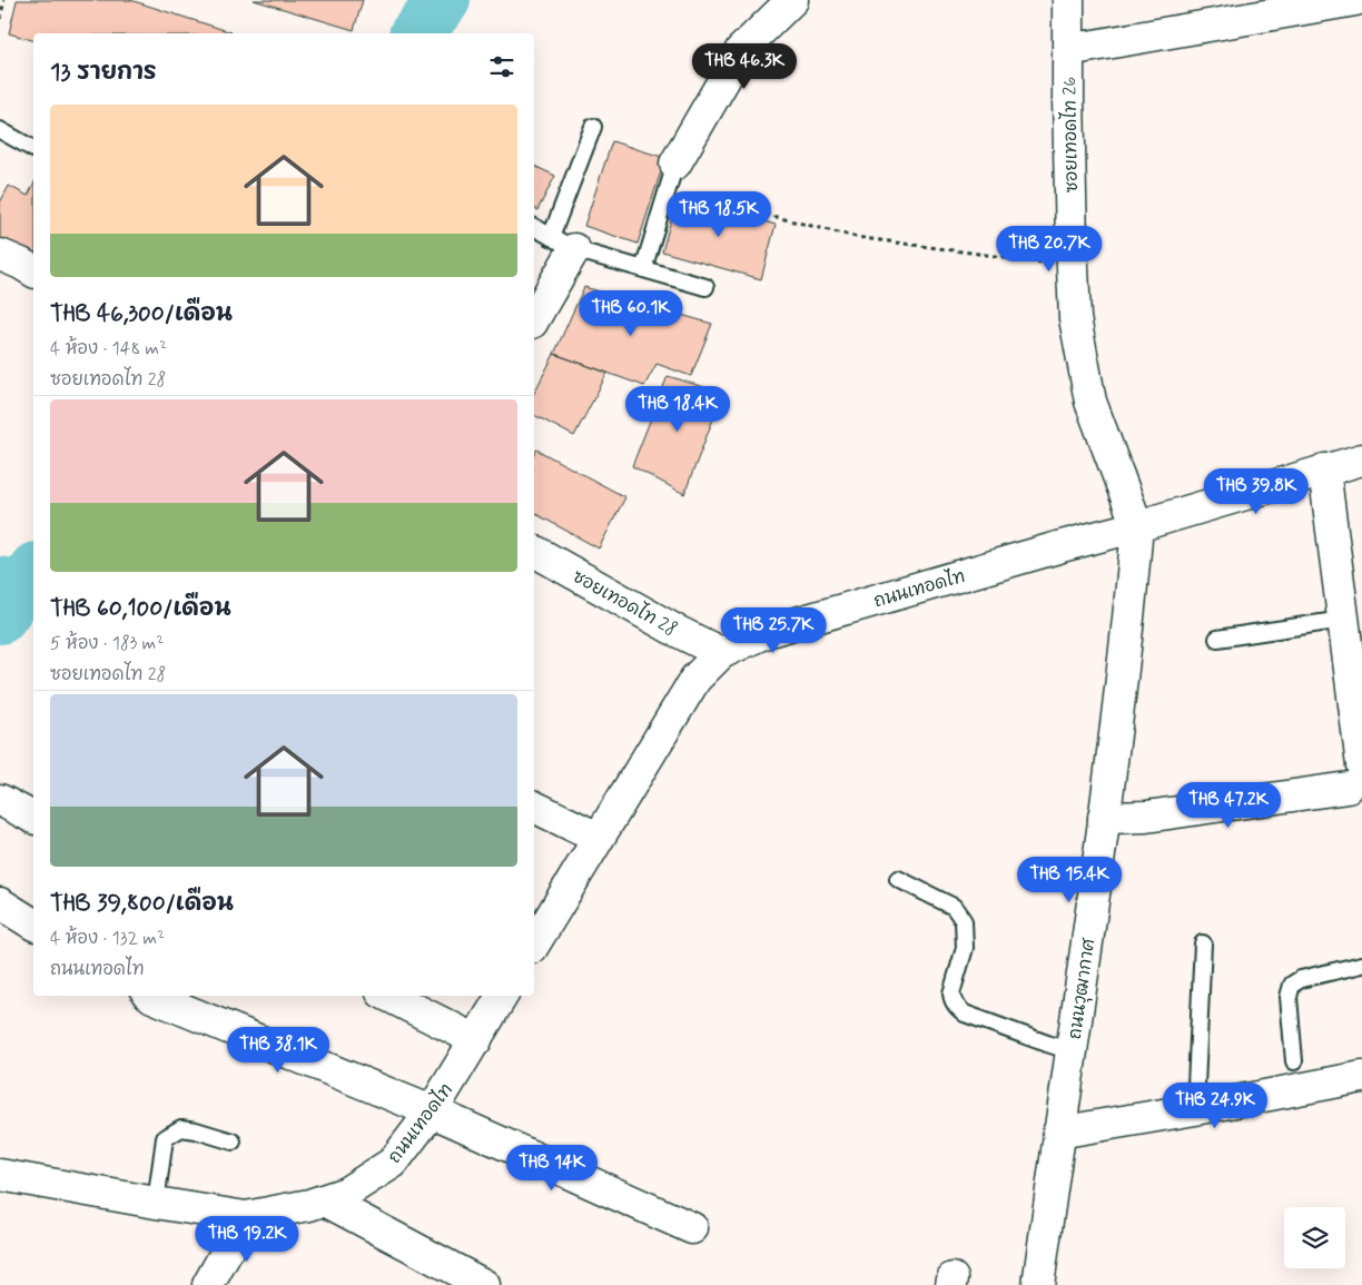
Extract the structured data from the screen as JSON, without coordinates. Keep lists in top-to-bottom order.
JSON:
{
  "streets": {
    "street": [
      "ซอยเทอดไท 26",
      "ถนนเทอดไท",
      "ซอยเทอดไท 28",
      "ถนนวุฒากาศ"
    ]
  },
  "crossings": [
    ["ซอยเทอดไท 26", "ถนนเทอดไท"],
    ["ซอยเทอดไท 26", "ถนนวุฒากาศ"],
    ["ถนนเทอดไท", "ซอยเทอดไท 28"],
    ["ถนนเทอดไท", "ถนนวุฒากาศ"]
  ],
  "page": {
    "heading": "13 รายการ",
    "price": [
      "THB 46.3K",
      "THB 18.5K",
      "THB 20.7K",
      "THB 60.1K",
      "THB 18.4K",
      "THB 39.8K",
      "THB 25.7K",
      "THB 47.2K",
      "THB 15.4K",
      "THB 38.1K",
      "THB 24.9K",
      "THB 14K",
      "THB 19.2K"
    ],
    "list": [
      {
        "name": "THB 46,300/เดือน",
        "note": "4 ห้อง · 148 m² · ซอยเทอดไท 28"
      },
      {
        "name": "THB 60,100/เดือน",
        "note": "5 ห้อง · 183 m² · ซอยเทอดไท 28"
      },
      {
        "name": "THB 39,800/เดือน",
        "note": "4 ห้อง · 132 m² · ถนนเทอดไท"
      }
    ]
  }
}
